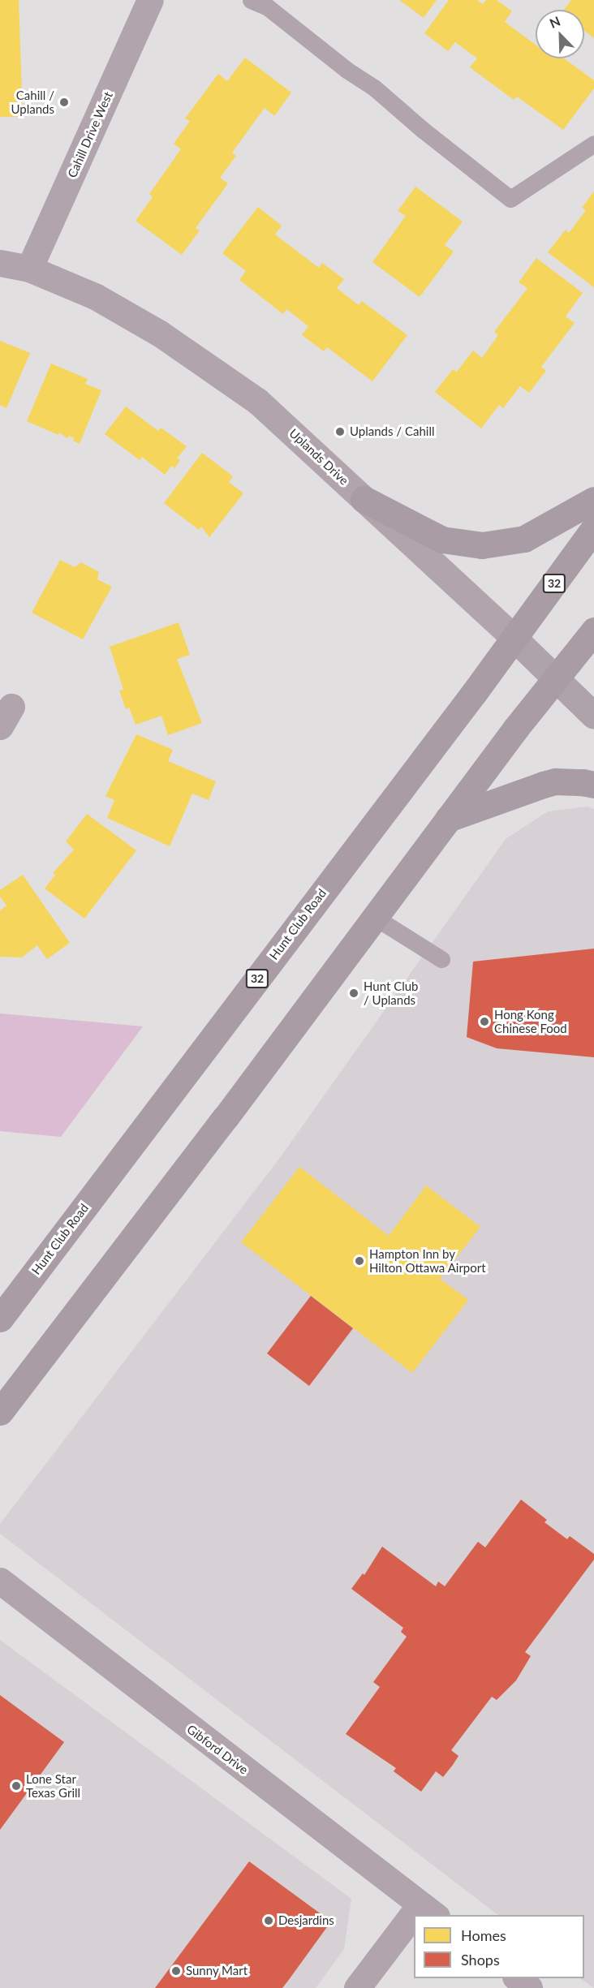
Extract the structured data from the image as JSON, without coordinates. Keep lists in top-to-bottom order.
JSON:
{
  "streets": {
    "main road": ["Uplands Drive", "32", "Hunt Club Road"],
    "street": ["Cahill Drive West", "Gibford Drive"]
  },
  "crossings": [
    ["Cahill Drive West", "Uplands Drive"],
    ["Uplands Drive", "Hunt Club Road"]
  ],
  "places": [
    "Cahill / Uplands",
    "Uplands / Cahill",
    "Hunt Club / Uplands",
    "Hong Kong Chinese Food",
    "Hampton Inn by Hilton Ottawa Airport",
    "Lone Star Texas Grill",
    "Desjardins",
    "Sunny Mart"
  ],
  "legend": ["Homes", "Shops"],
  "north": "top left"
}
